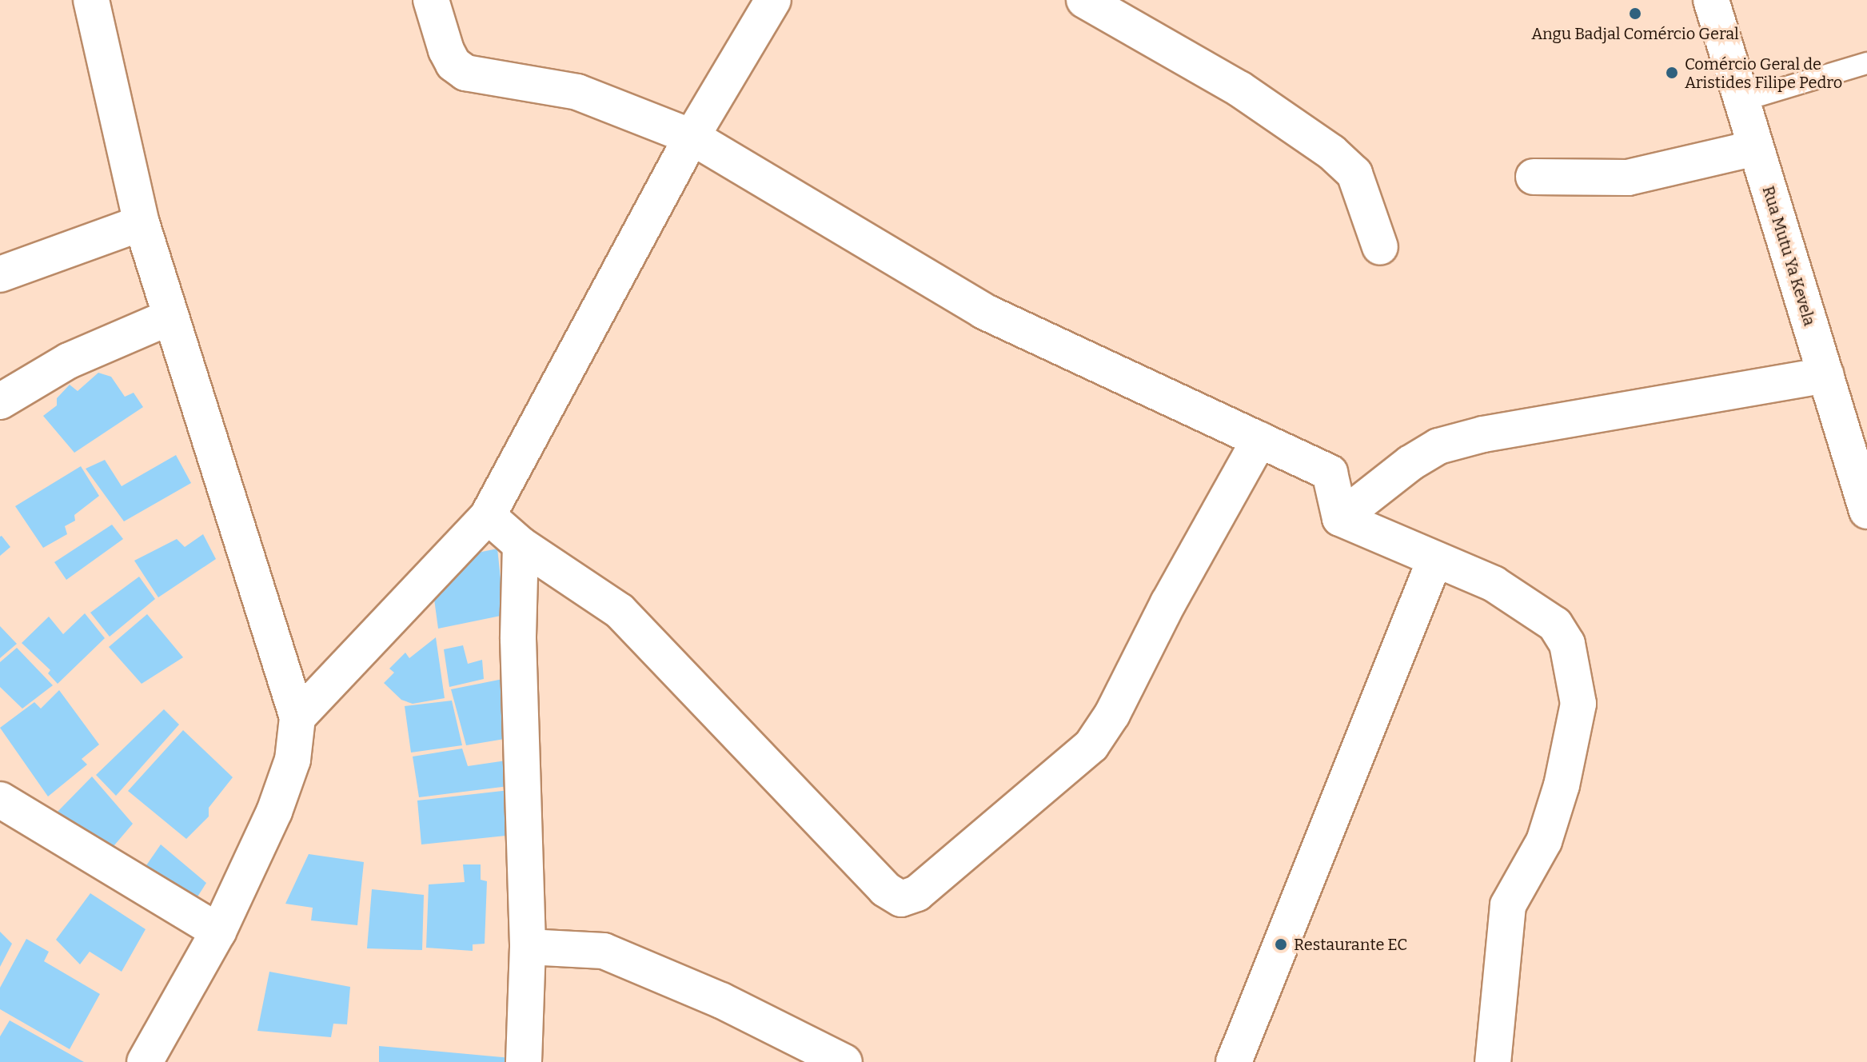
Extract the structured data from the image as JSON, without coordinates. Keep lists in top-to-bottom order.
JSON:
{
  "streets": {
    "street": ["Rua Mutu Ya Kevela"]
  },
  "places": ["Angu Badjal Comércio Geral", "Comércio Geral de Aristides Filipe Pedro", "Restaurante EC"]
}
